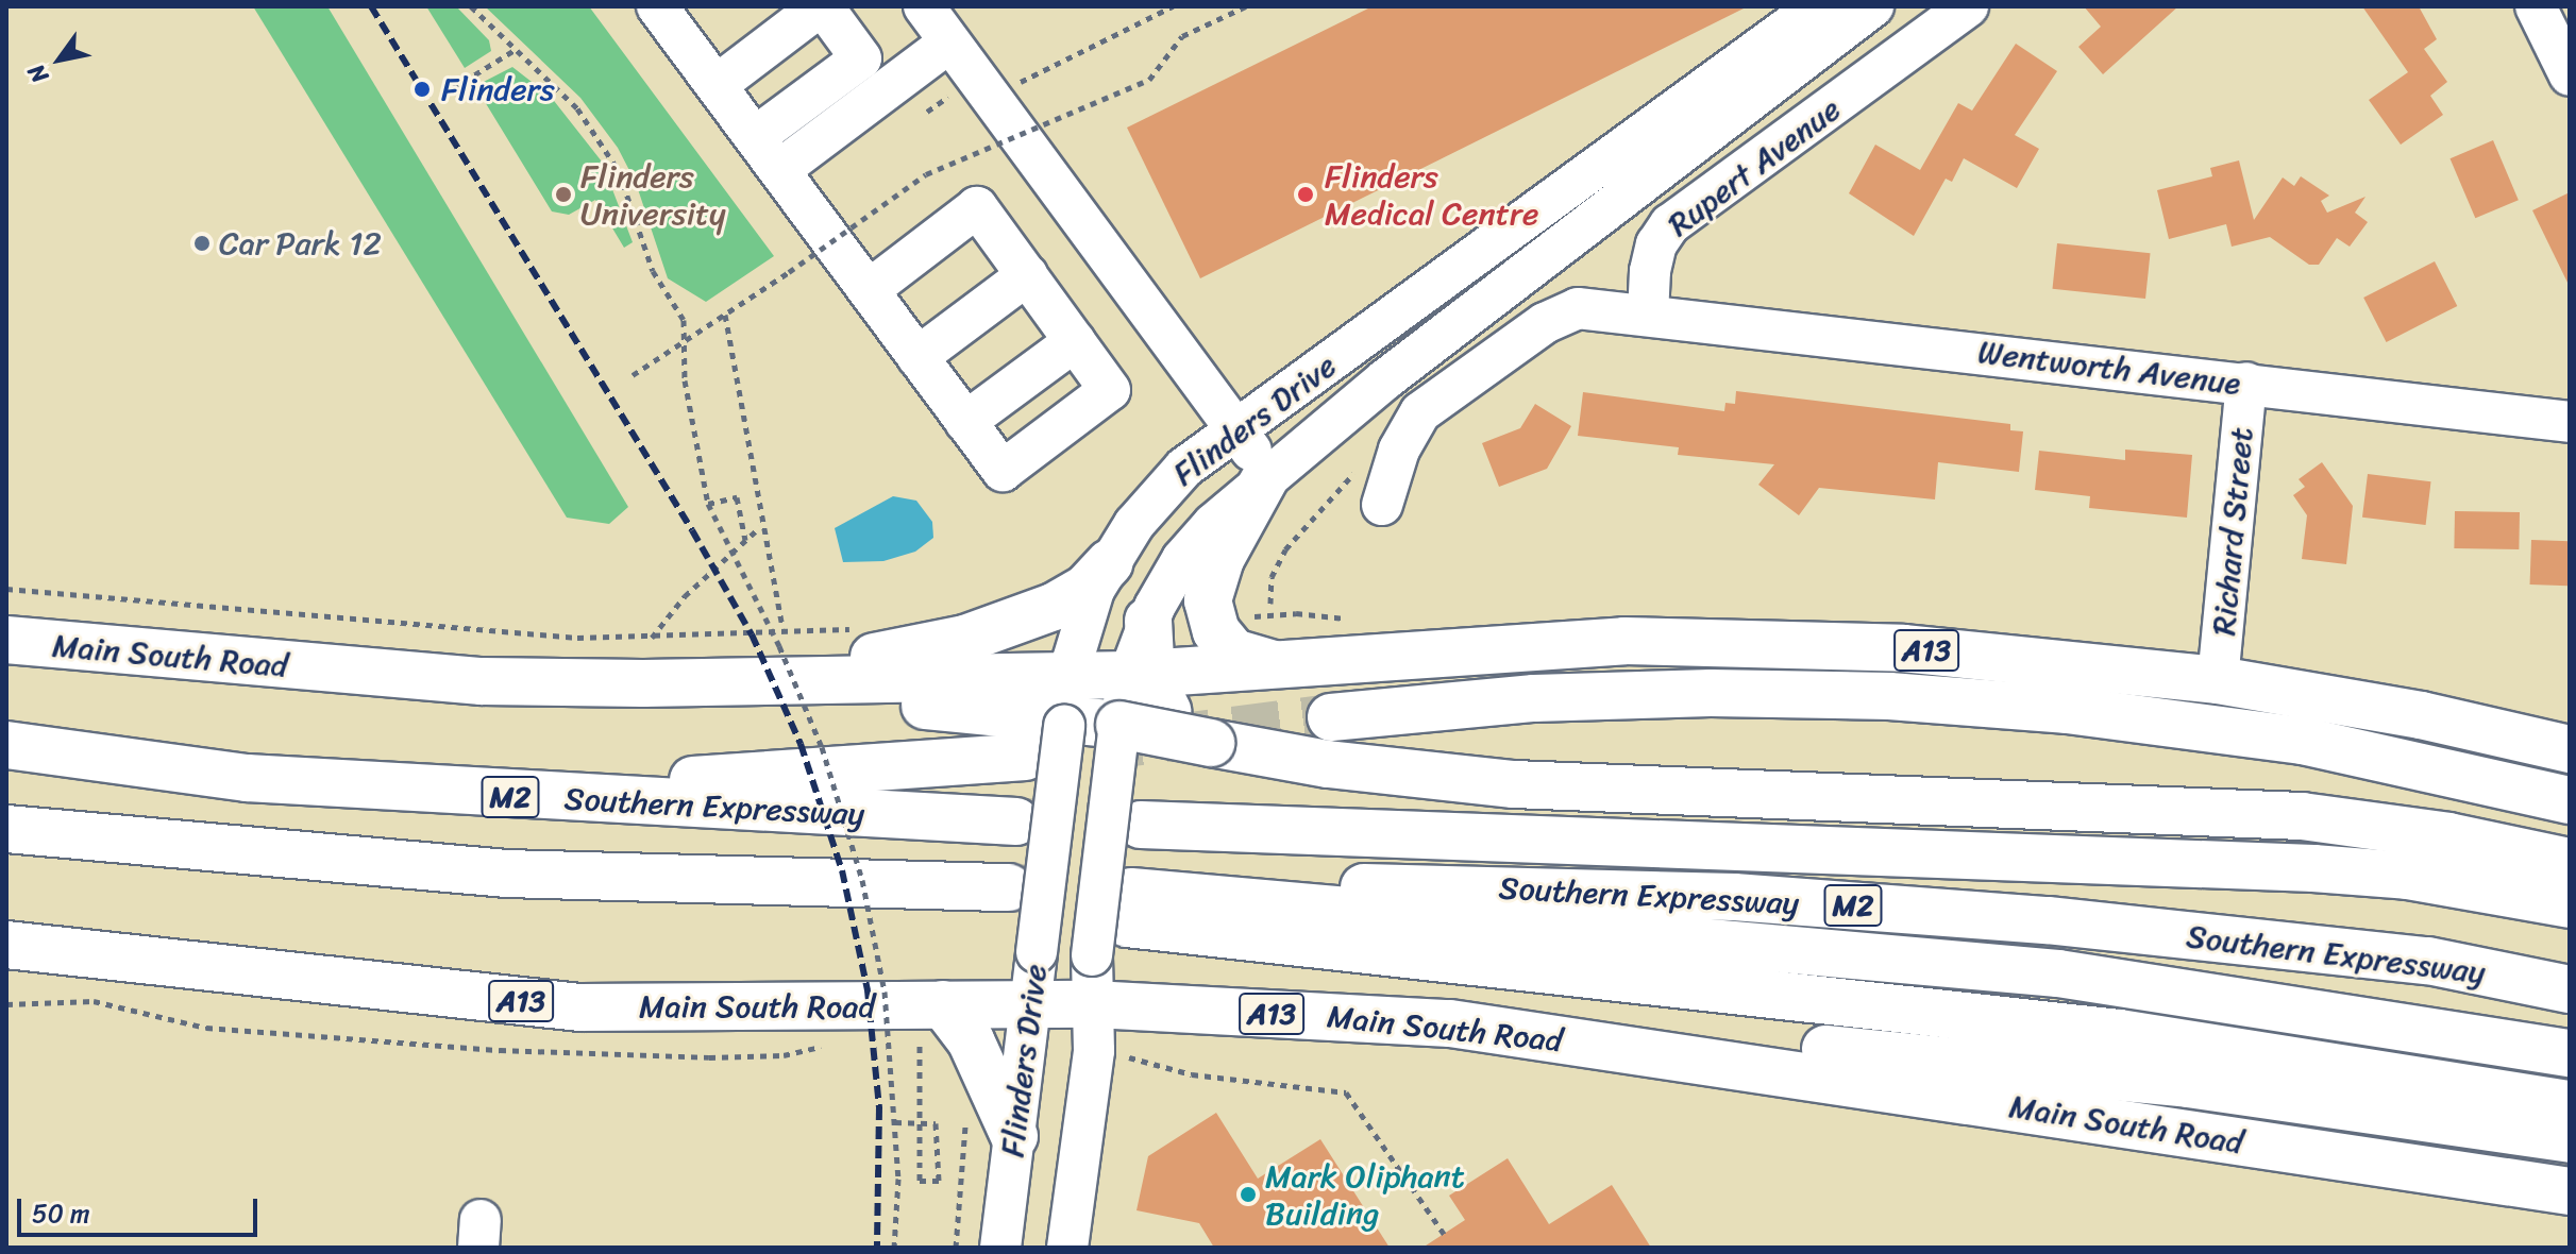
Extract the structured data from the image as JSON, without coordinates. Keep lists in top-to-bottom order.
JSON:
{
  "streets": {
    "highway": [
      "A13",
      "Main South Road",
      "M2",
      "Southern Expressway"
    ],
    "street": [
      "Rupert Avenue",
      "Wentworth Avenue",
      "Flinders Drive",
      "Richard Street"
    ]
  },
  "crossings": [
    ["Rupert Avenue", "Wentworth Avenue"],
    ["Wentworth Avenue", "Richard Street"],
    ["Flinders Drive", "Main South Road"],
    ["Richard Street", "Main South Road"]
  ],
  "places": [
    "Flinders",
    "Flinders University",
    "Flinders Medical Centre",
    "Car Park 12",
    "Mark Oliphant Building"
  ],
  "scale_bar": "50 m",
  "north": "bottom left"
}
